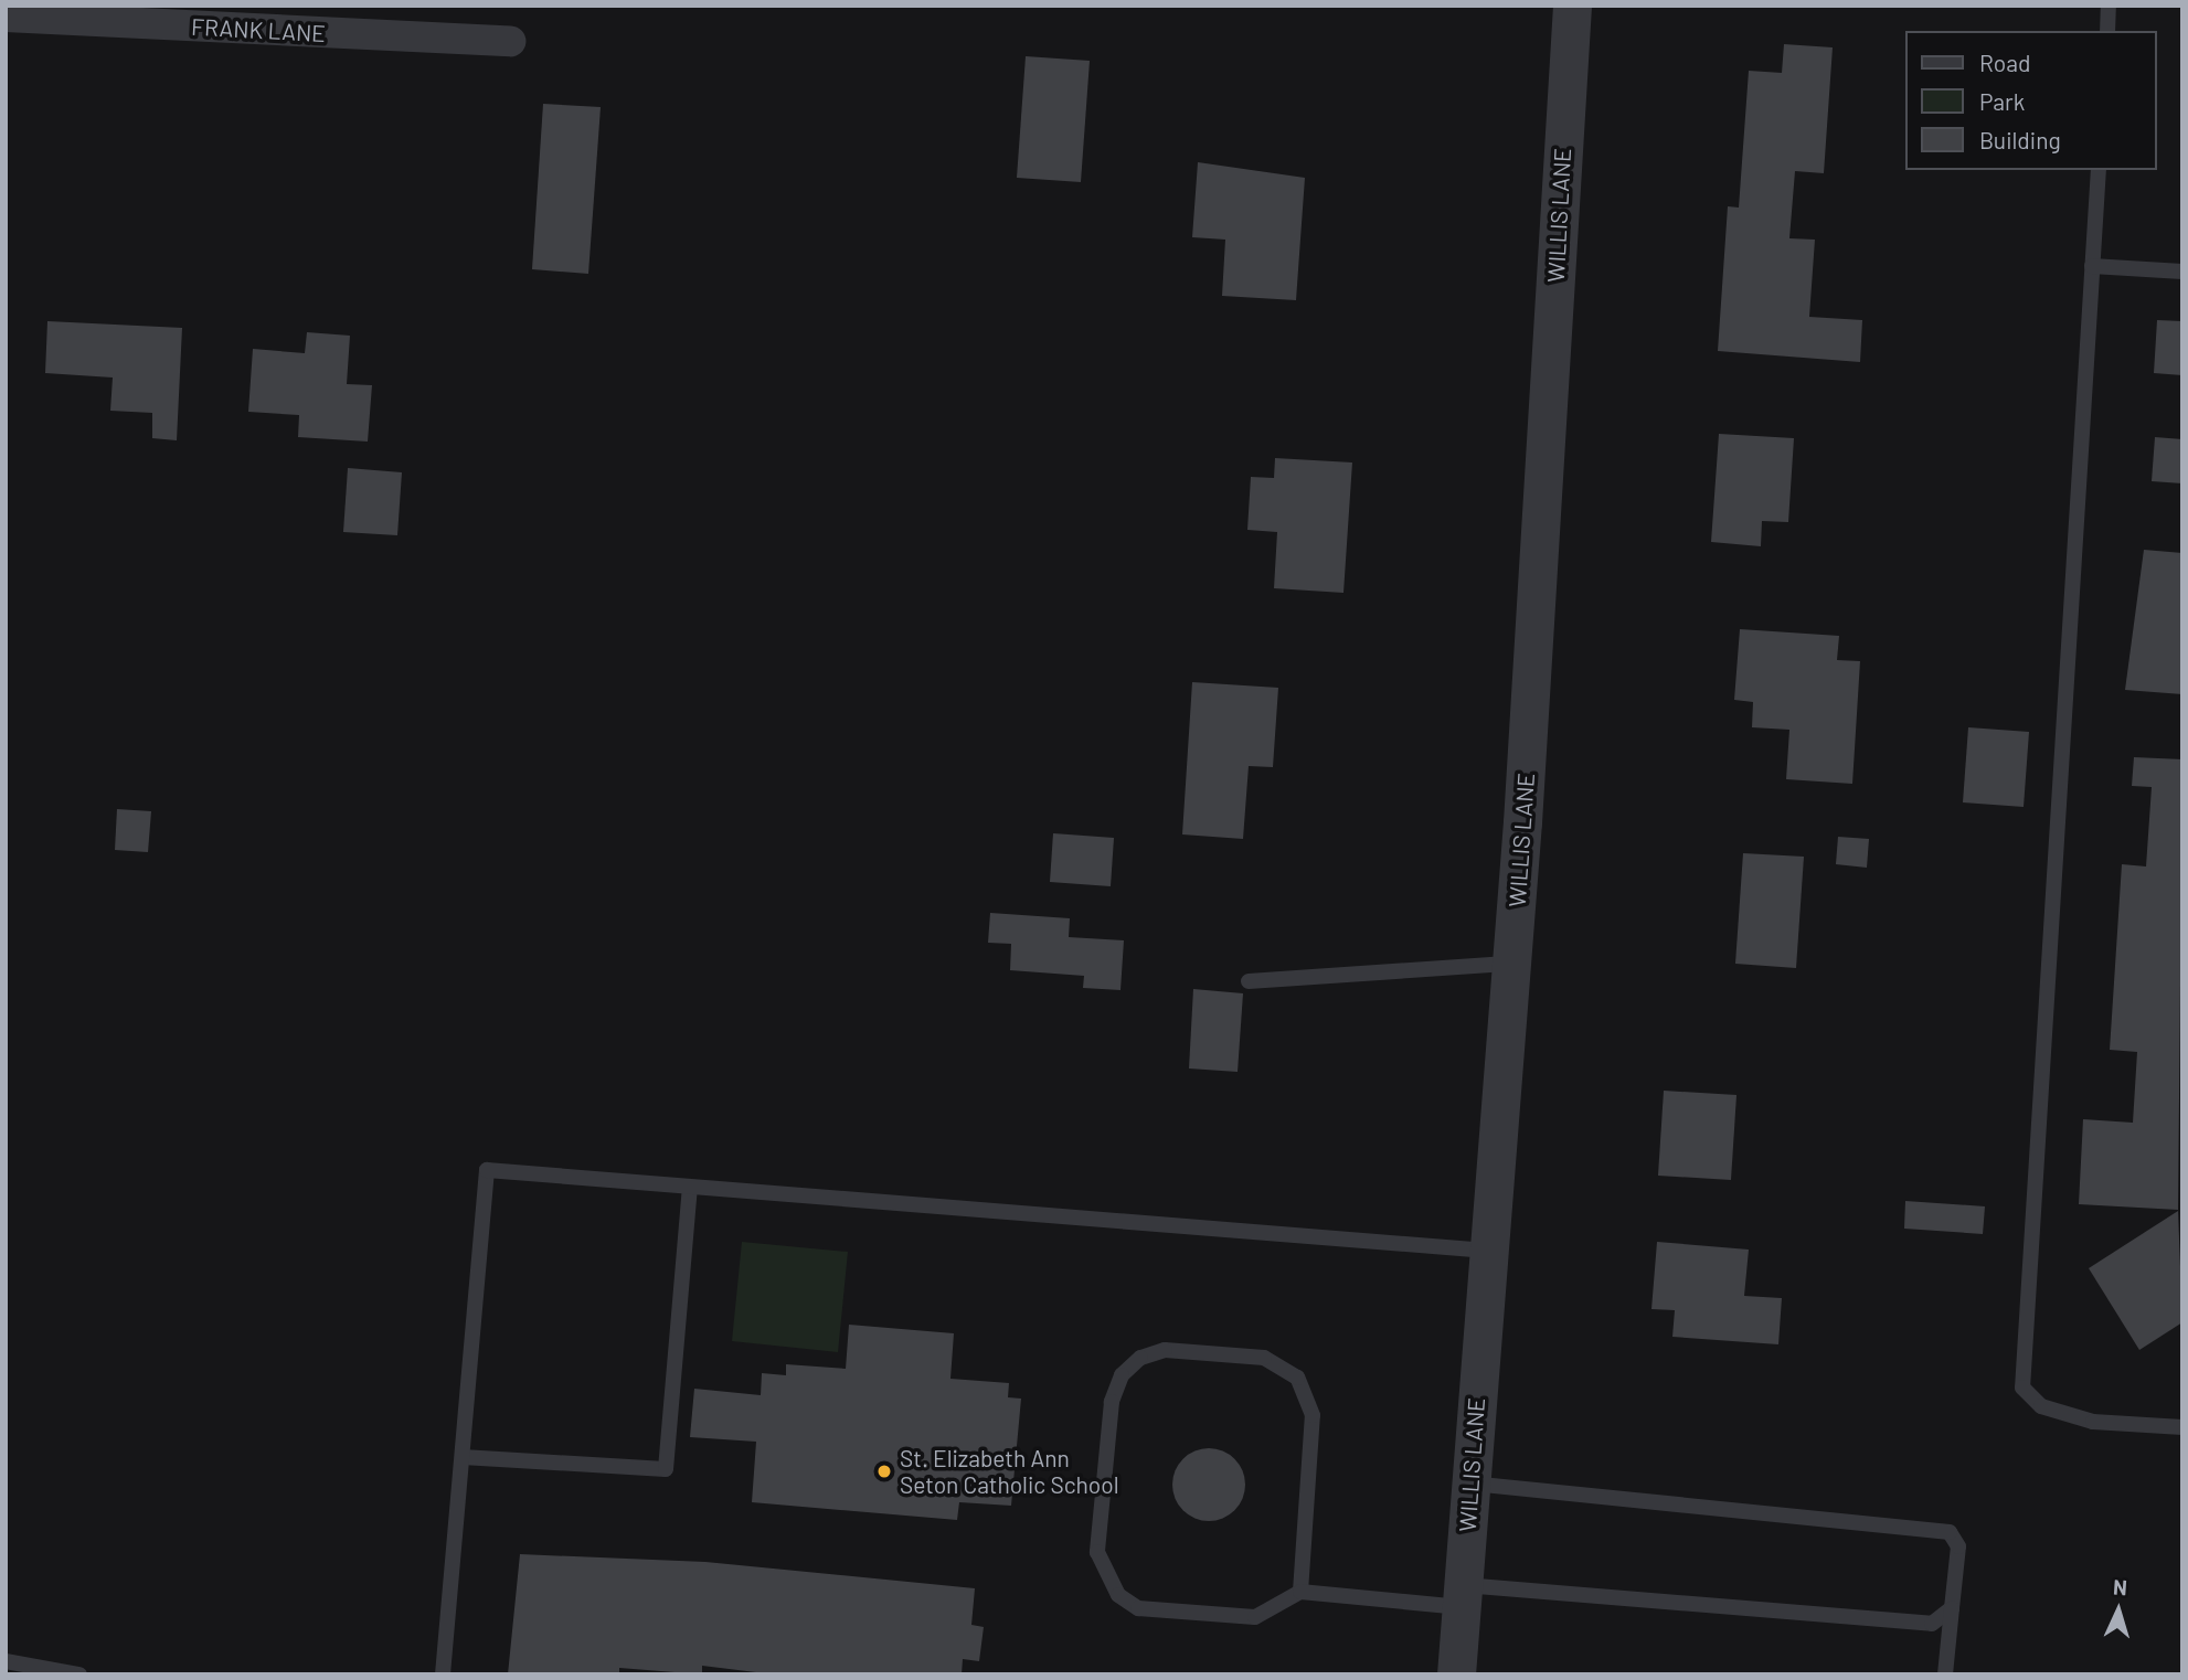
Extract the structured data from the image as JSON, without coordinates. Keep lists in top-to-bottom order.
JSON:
{
  "streets": {
    "street": ["FRANK LANE", "WILLIS LANE"]
  },
  "places": ["St. Elizabeth Ann Seton Catholic School"],
  "legend": ["Road", "Park", "Building"],
  "north": "top"
}
